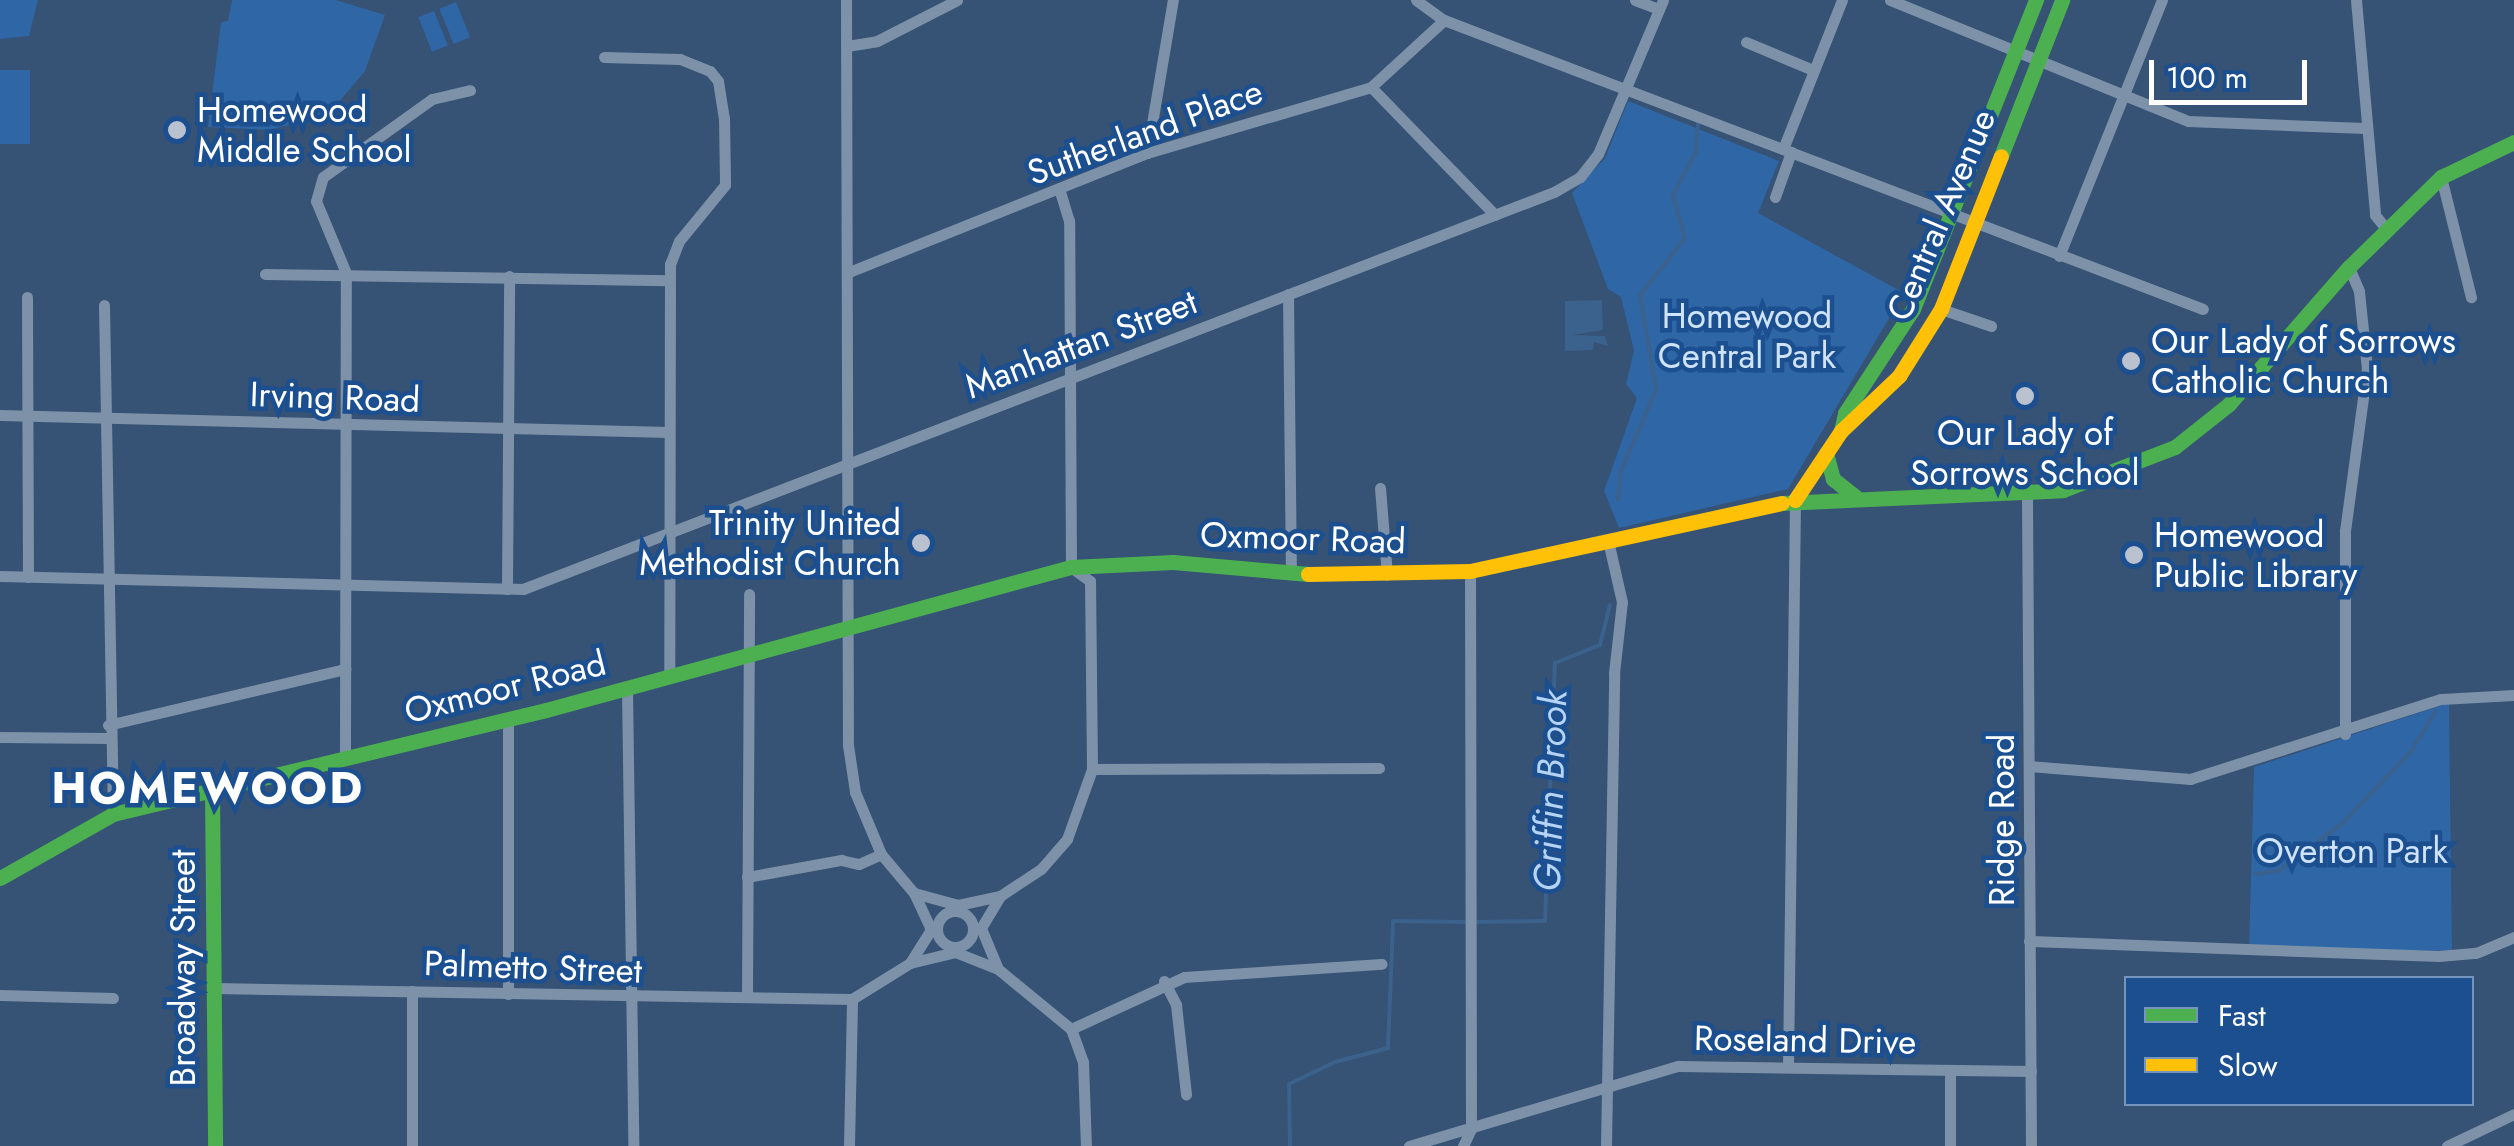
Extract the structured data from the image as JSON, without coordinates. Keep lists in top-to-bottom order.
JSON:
{
  "streets": {
    "main road": ["Central Avenue", "Oxmoor Road", "Broadway Street"],
    "street": [
      "Sutherland Place",
      "Manhattan Street",
      "Irving Road",
      "Ridge Road",
      "Palmetto Street",
      "Roseland Drive"
    ]
  },
  "crossings": [
    ["Central Avenue", "Oxmoor Road"],
    ["Oxmoor Road", "Ridge Road"],
    ["Oxmoor Road", "Broadway Street"],
    ["Ridge Road", "Roseland Drive"],
    ["Palmetto Street", "Broadway Street"]
  ],
  "districts": ["HOMEWOOD"],
  "water": ["Griffin Brook"],
  "parks": ["Homewood Central Park", "Overton Park"],
  "places": [
    "Homewood Middle School",
    "Our Lady of Sorrows Catholic Church",
    "Our Lady of Sorrows School",
    "Trinity United Methodist Church",
    "Homewood Public Library"
  ],
  "legend": ["Fast", "Slow"],
  "scale_bar": "100 m"
}
